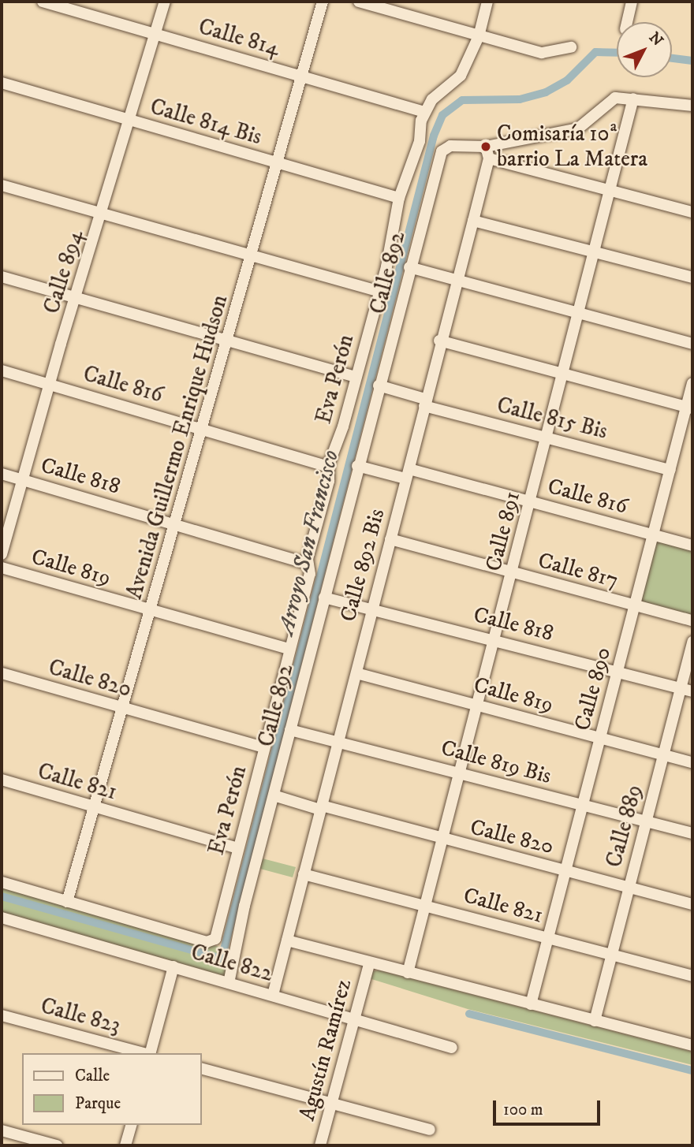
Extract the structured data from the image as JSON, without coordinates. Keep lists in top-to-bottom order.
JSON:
{
  "streets": {
    "street": [
      "Calle 814",
      "Calle 814 Bis",
      "Calle 894",
      "Calle 892",
      "Eva Perón",
      "Calle 816",
      "Calle 815 Bis",
      "Avenida Guillermo Enrique Hudson",
      "Calle 818",
      "Calle 891",
      "Calle 892 Bis",
      "Calle 819",
      "Calle 817",
      "Calle 820",
      "Calle 890",
      "Calle 819 Bis",
      "Calle 821",
      "Calle 889",
      "Calle 822",
      "Calle 823",
      "Agustín Ramírez"
    ]
  },
  "crossings": [
    ["Calle 814", "Calle 894"],
    ["Calle 814", "Eva Perón"],
    ["Calle 814", "Avenida Guillermo Enrique Hudson"],
    ["Calle 814 Bis", "Calle 894"],
    ["Calle 814 Bis", "Eva Perón"],
    ["Calle 814 Bis", "Avenida Guillermo Enrique Hudson"],
    ["Calle 894", "Calle 816"],
    ["Calle 894", "Calle 818"],
    ["Calle 892", "Calle 816"],
    ["Calle 892", "Calle 815 Bis"],
    ["Calle 892", "Calle 818"],
    ["Calle 892", "Calle 892 Bis"],
    ["Calle 892", "Calle 820"],
    ["Calle 892", "Calle 819 Bis"],
    ["Calle 892", "Calle 822"],
    ["Eva Perón", "Calle 816"],
    ["Eva Perón", "Calle 818"],
    ["Eva Perón", "Calle 819"],
    ["Eva Perón", "Calle 820"],
    ["Eva Perón", "Calle 821"],
    ["Eva Perón", "Calle 822"],
    ["Calle 816", "Avenida Guillermo Enrique Hudson"],
    ["Calle 816", "Calle 891"],
    ["Calle 816", "Calle 892 Bis"],
    ["Calle 816", "Calle 890"],
    ["Calle 815 Bis", "Calle 891"],
    ["Calle 815 Bis", "Calle 892 Bis"],
    ["Calle 815 Bis", "Calle 890"],
    ["Avenida Guillermo Enrique Hudson", "Calle 818"],
    ["Avenida Guillermo Enrique Hudson", "Calle 819"],
    ["Avenida Guillermo Enrique Hudson", "Calle 820"],
    ["Avenida Guillermo Enrique Hudson", "Calle 821"],
    ["Avenida Guillermo Enrique Hudson", "Calle 822"],
    ["Calle 818", "Calle 891"],
    ["Calle 818", "Calle 892 Bis"],
    ["Calle 818", "Calle 890"],
    ["Calle 818", "Calle 889"],
    ["Calle 891", "Calle 819"],
    ["Calle 891", "Calle 817"],
    ["Calle 891", "Calle 820"],
    ["Calle 891", "Calle 819 Bis"],
    ["Calle 891", "Calle 821"],
    ["Calle 891", "Calle 822"],
    ["Calle 892 Bis", "Calle 819"],
    ["Calle 892 Bis", "Calle 817"],
    ["Calle 892 Bis", "Calle 820"],
    ["Calle 892 Bis", "Calle 819 Bis"],
    ["Calle 892 Bis", "Calle 821"],
    ["Calle 892 Bis", "Calle 822"],
    ["Calle 819", "Calle 890"],
    ["Calle 819", "Calle 889"],
    ["Calle 817", "Calle 890"],
    ["Calle 820", "Calle 890"],
    ["Calle 820", "Calle 889"],
    ["Calle 890", "Calle 819 Bis"],
    ["Calle 890", "Calle 821"],
    ["Calle 890", "Calle 822"],
    ["Calle 819 Bis", "Calle 889"],
    ["Calle 821", "Calle 889"],
    ["Calle 889", "Calle 822"],
    ["Calle 822", "Agustín Ramírez"]
  ],
  "water": ["Arroyo San Francisco"],
  "places": ["Comisaría 10ª barrio La Matera"],
  "legend": ["Calle", "Parque"],
  "scale_bar": "100 m",
  "north": "top right"
}
